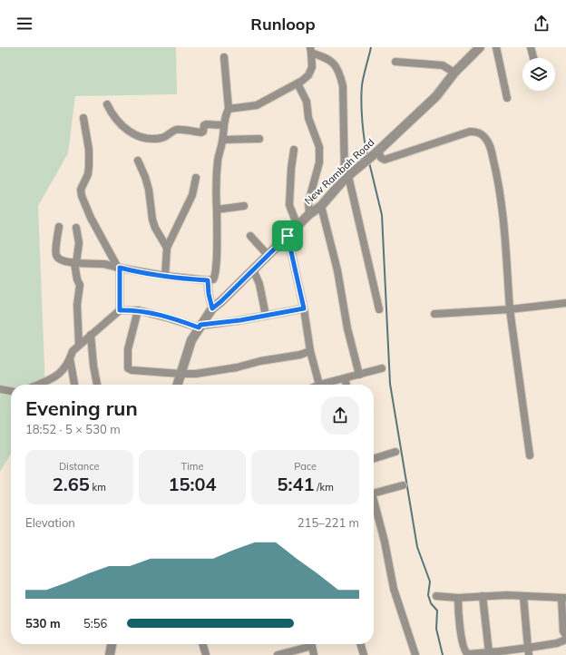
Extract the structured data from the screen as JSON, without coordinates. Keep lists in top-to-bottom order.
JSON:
{
  "streets": {
    "street": ["New Rambah Road"]
  },
  "page": {
    "header": "Runloop",
    "heading": ["Evening run", "18:52 · 5 × 530 m"],
    "stats": [
      ["Distance", "2.65 km"],
      ["Time", "15:04"],
      ["Pace", "5:41 /km"]
    ],
    "chart": ["Elevation", "215–221 m"],
    "list": [
      {
        "name": "530 m",
        "note": "5:56"
      }
    ]
  }
}
